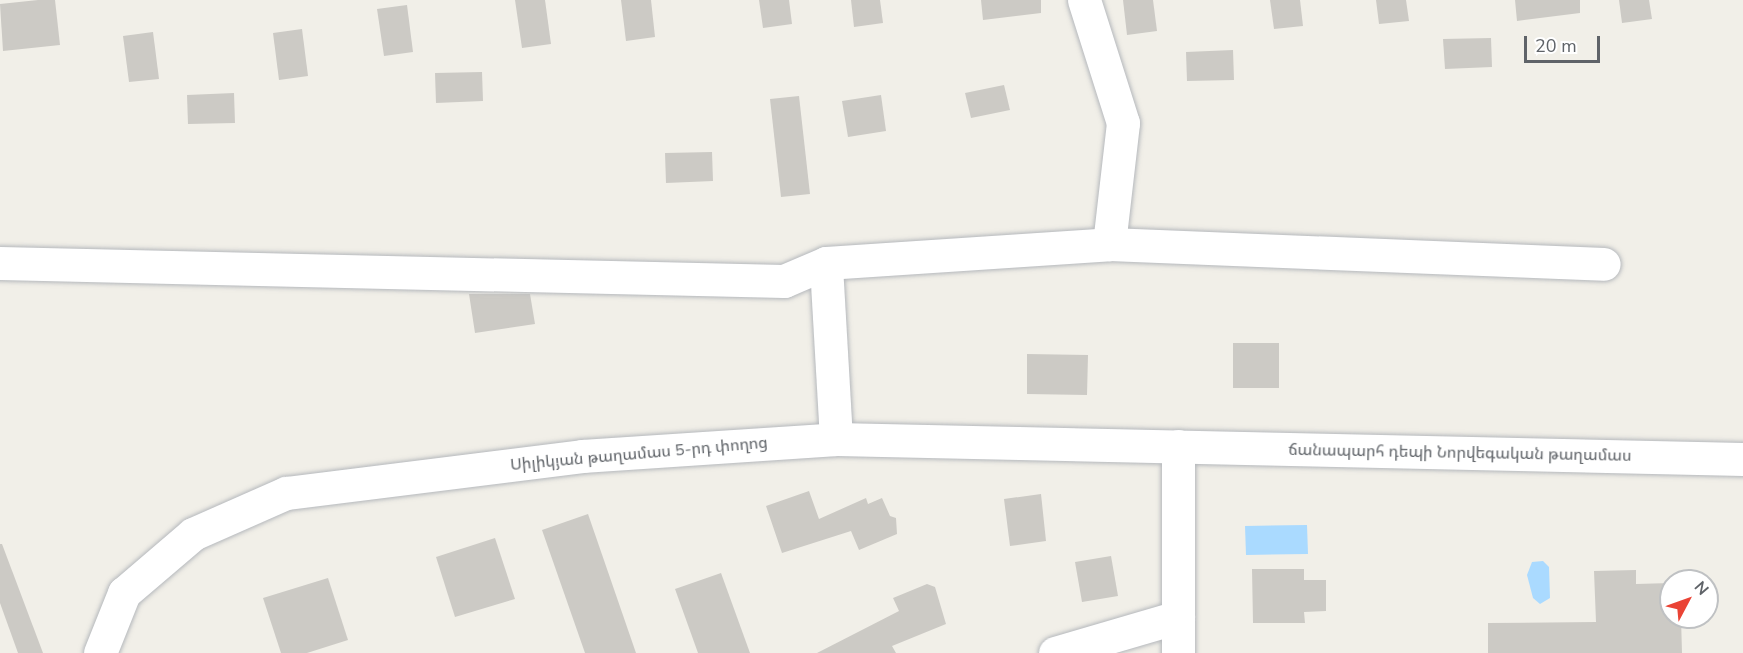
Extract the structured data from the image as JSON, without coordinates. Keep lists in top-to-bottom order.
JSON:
{
  "streets": {
    "street": ["ճանապարհ դեպի Նորվեգական թաղամաս", "Սիլիկյան թաղամաս 5-րդ փողոց"]
  },
  "crossings": [
    ["ճանապարհ դեպի Նորվեգական թաղամաս", "Սիլիկյան թաղամաս 5-րդ փողոց"]
  ],
  "scale_bar": "20 m",
  "north": "top right"
}
